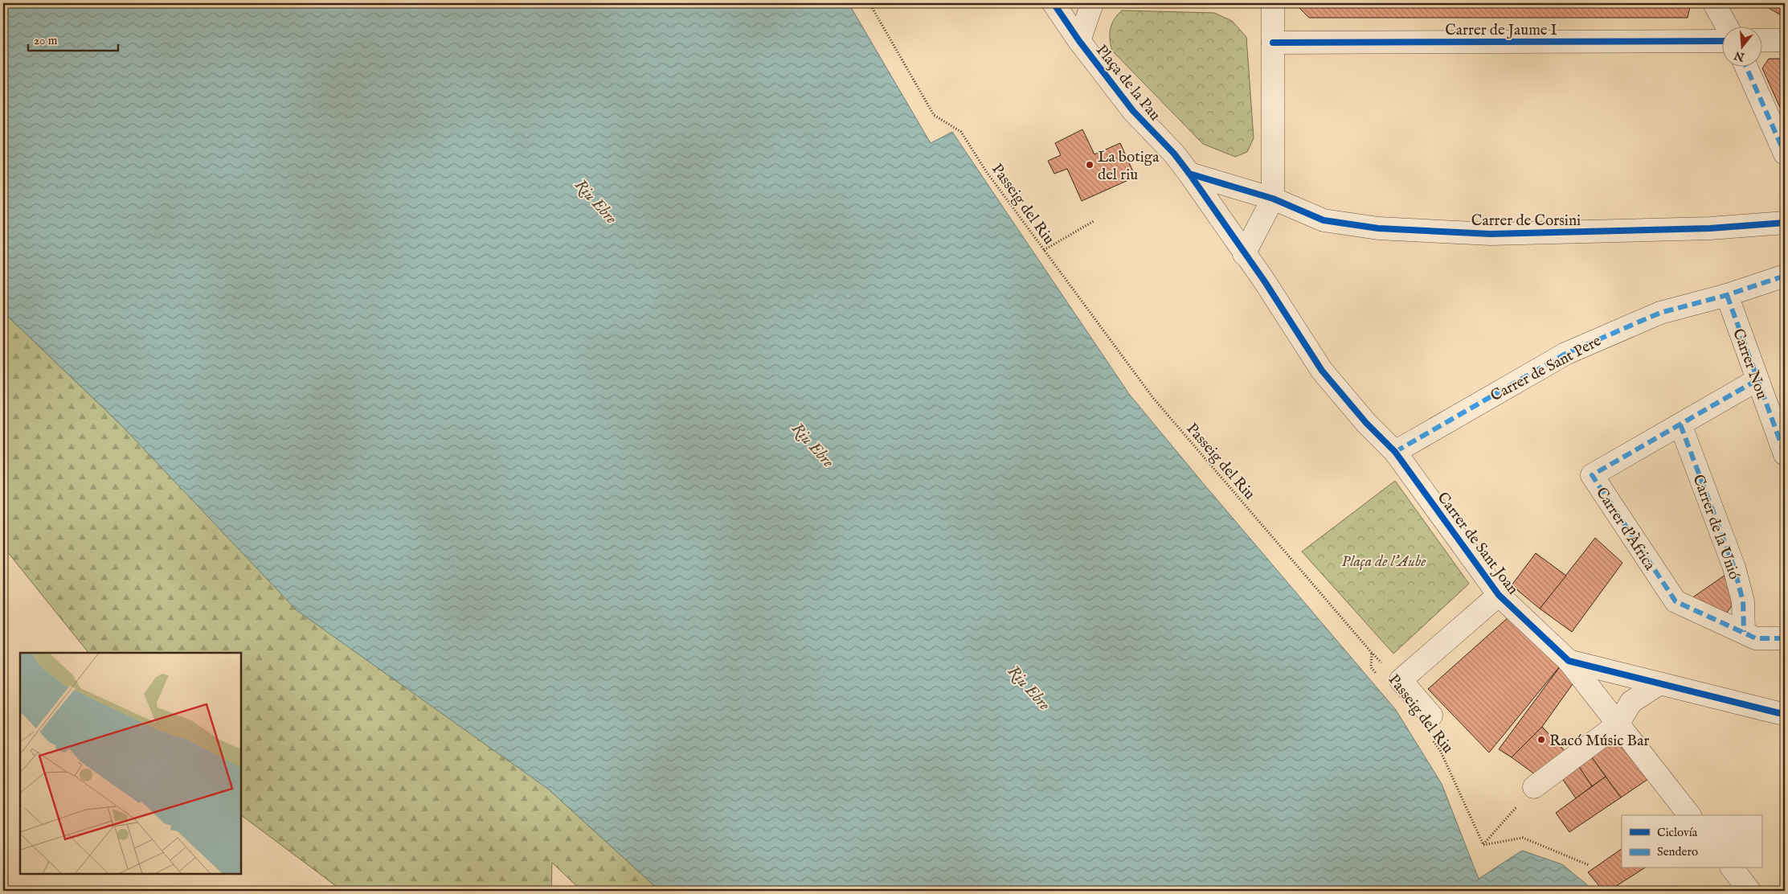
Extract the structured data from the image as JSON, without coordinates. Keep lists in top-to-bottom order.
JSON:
{
  "streets": {
    "street": [
      "Carrer de Jaume I",
      "Plaça de la Pau",
      "Carrer de Corsini",
      "Carrer Nou",
      "Carrer de Sant Pere",
      "Carrer de la Unió",
      "Carrer d'Àfrica",
      "Carrer de Sant Joan"
    ],
    "path": ["Passeig del Riu"]
  },
  "crossings": [
    ["Plaça de la Pau", "Carrer de Sant Joan"],
    ["Carrer Nou", "Carrer de Sant Pere"],
    ["Carrer Nou", "Carrer d'Àfrica"],
    ["Carrer de Sant Pere", "Carrer de Sant Joan"],
    ["Carrer de la Unió", "Carrer d'Àfrica"]
  ],
  "water": ["Riu Ebre"],
  "parks": ["Plaça de l'Aube"],
  "places": ["La botiga del riu", "Racó Músic Bar"],
  "legend": ["Ciclovía", "Sendero"],
  "scale_bar": "20 m",
  "north": "bottom"
}
